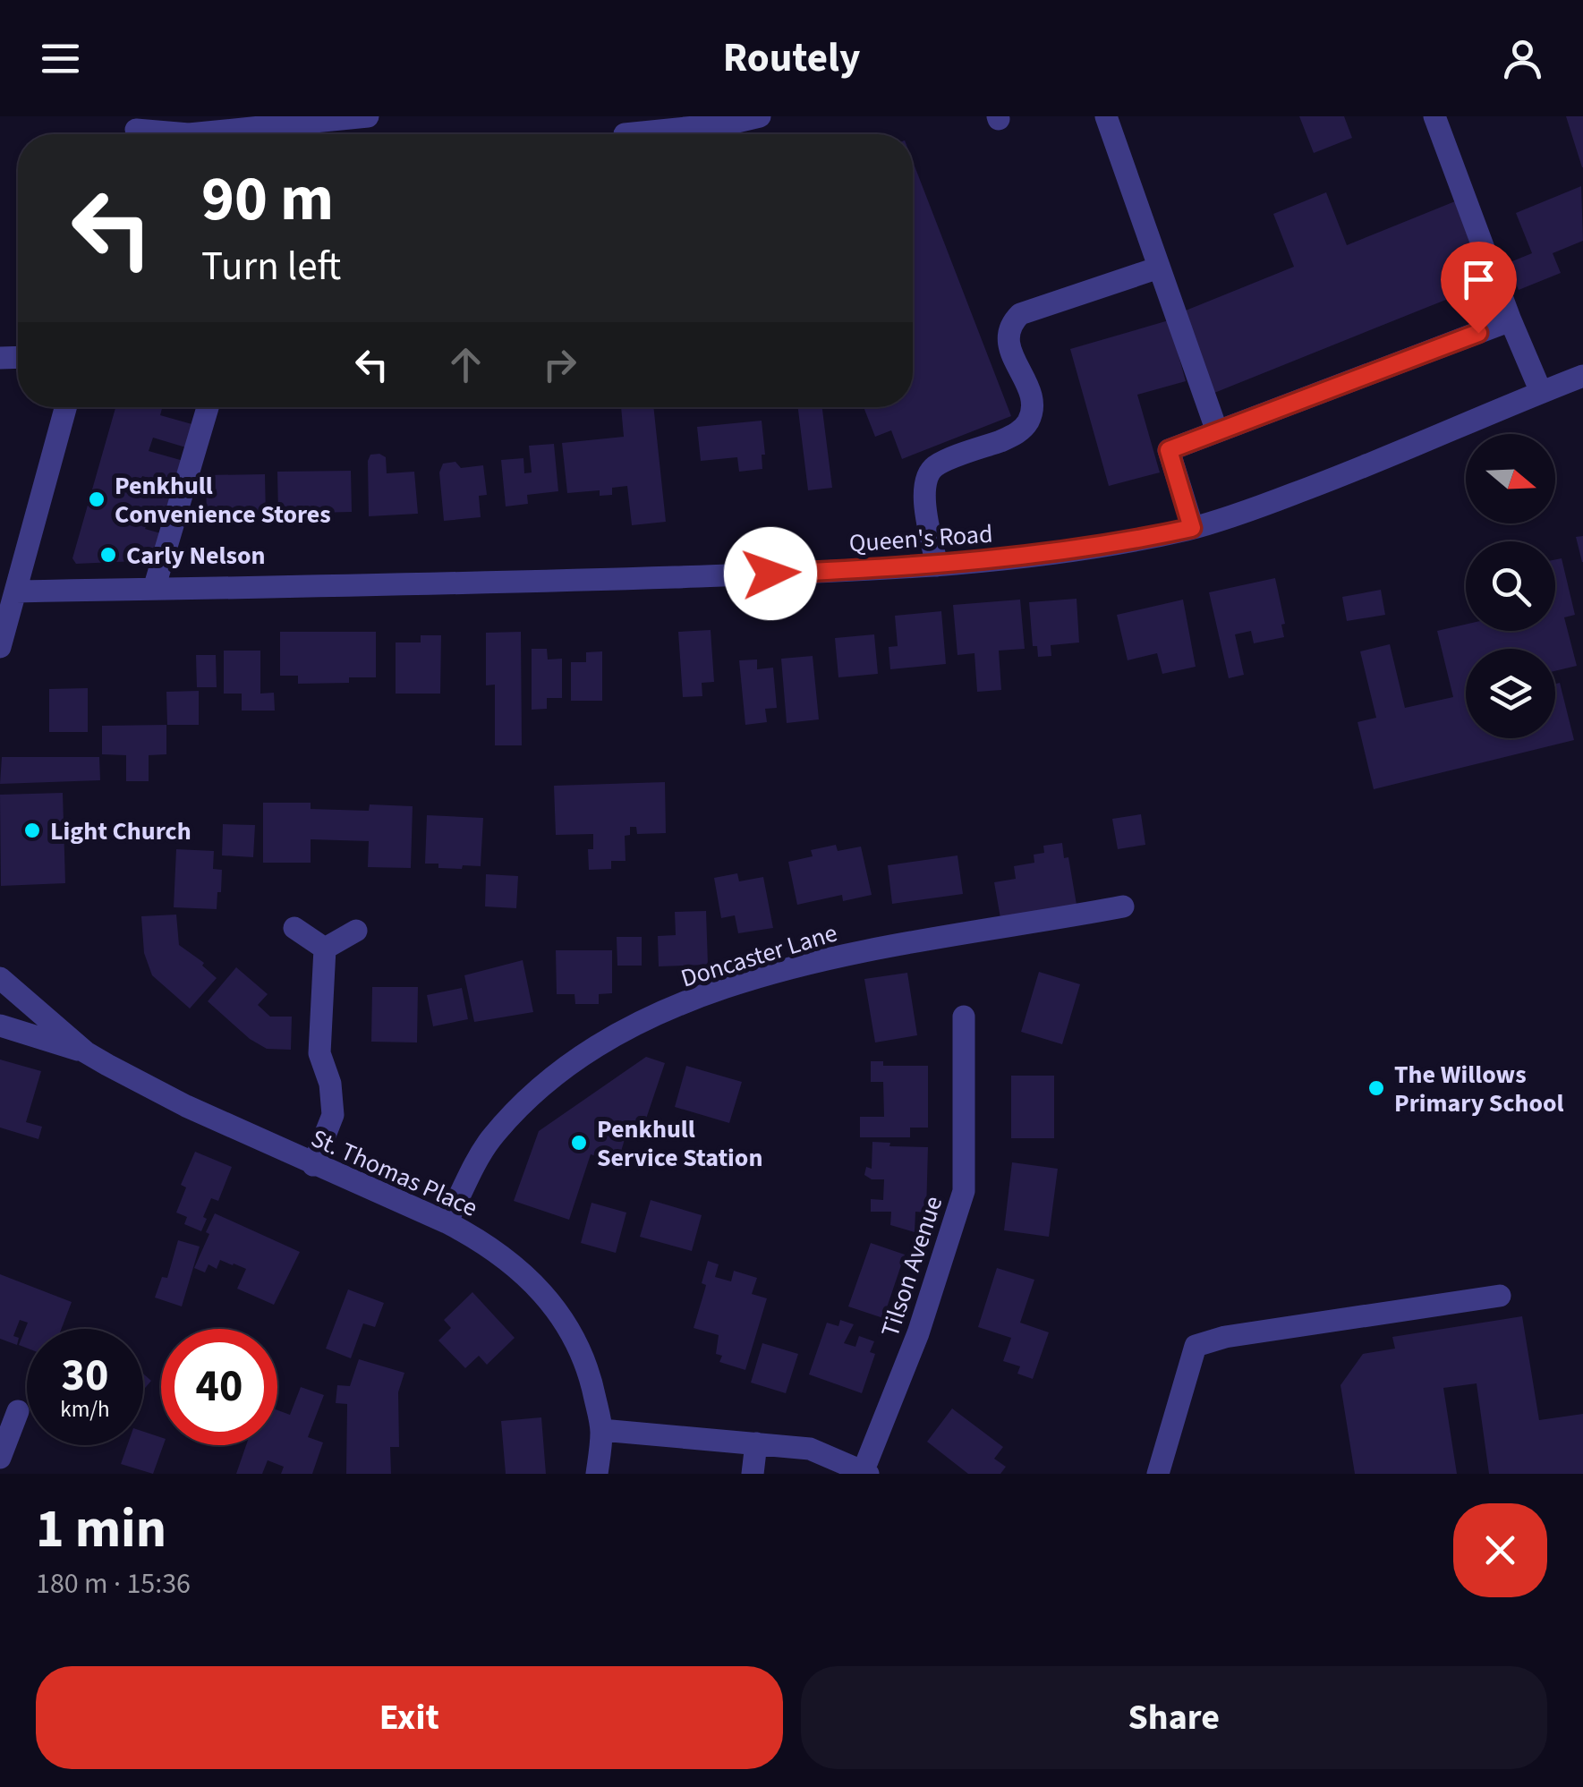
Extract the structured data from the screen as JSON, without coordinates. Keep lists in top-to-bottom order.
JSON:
{
  "streets": {
    "street": [
      "Queen's Road",
      "Doncaster Lane",
      "St. Thomas Place",
      "Tilson Avenue"
    ]
  },
  "crossings": [
    ["Doncaster Lane", "St. Thomas Place"]
  ],
  "places": [
    "Penkhull Convenience Stores",
    "Carly Nelson",
    "Light Church",
    "The Willows Primary School",
    "Penkhull Service Station"
  ],
  "north": "right",
  "page": {
    "header": "Routely",
    "turn": ["90 m", "Turn left"],
    "speed": "30 km/h",
    "limit": "40",
    "heading": ["1 min", "180 m · 15:36"],
    "buttons": ["Exit", "Share"]
  }
}
